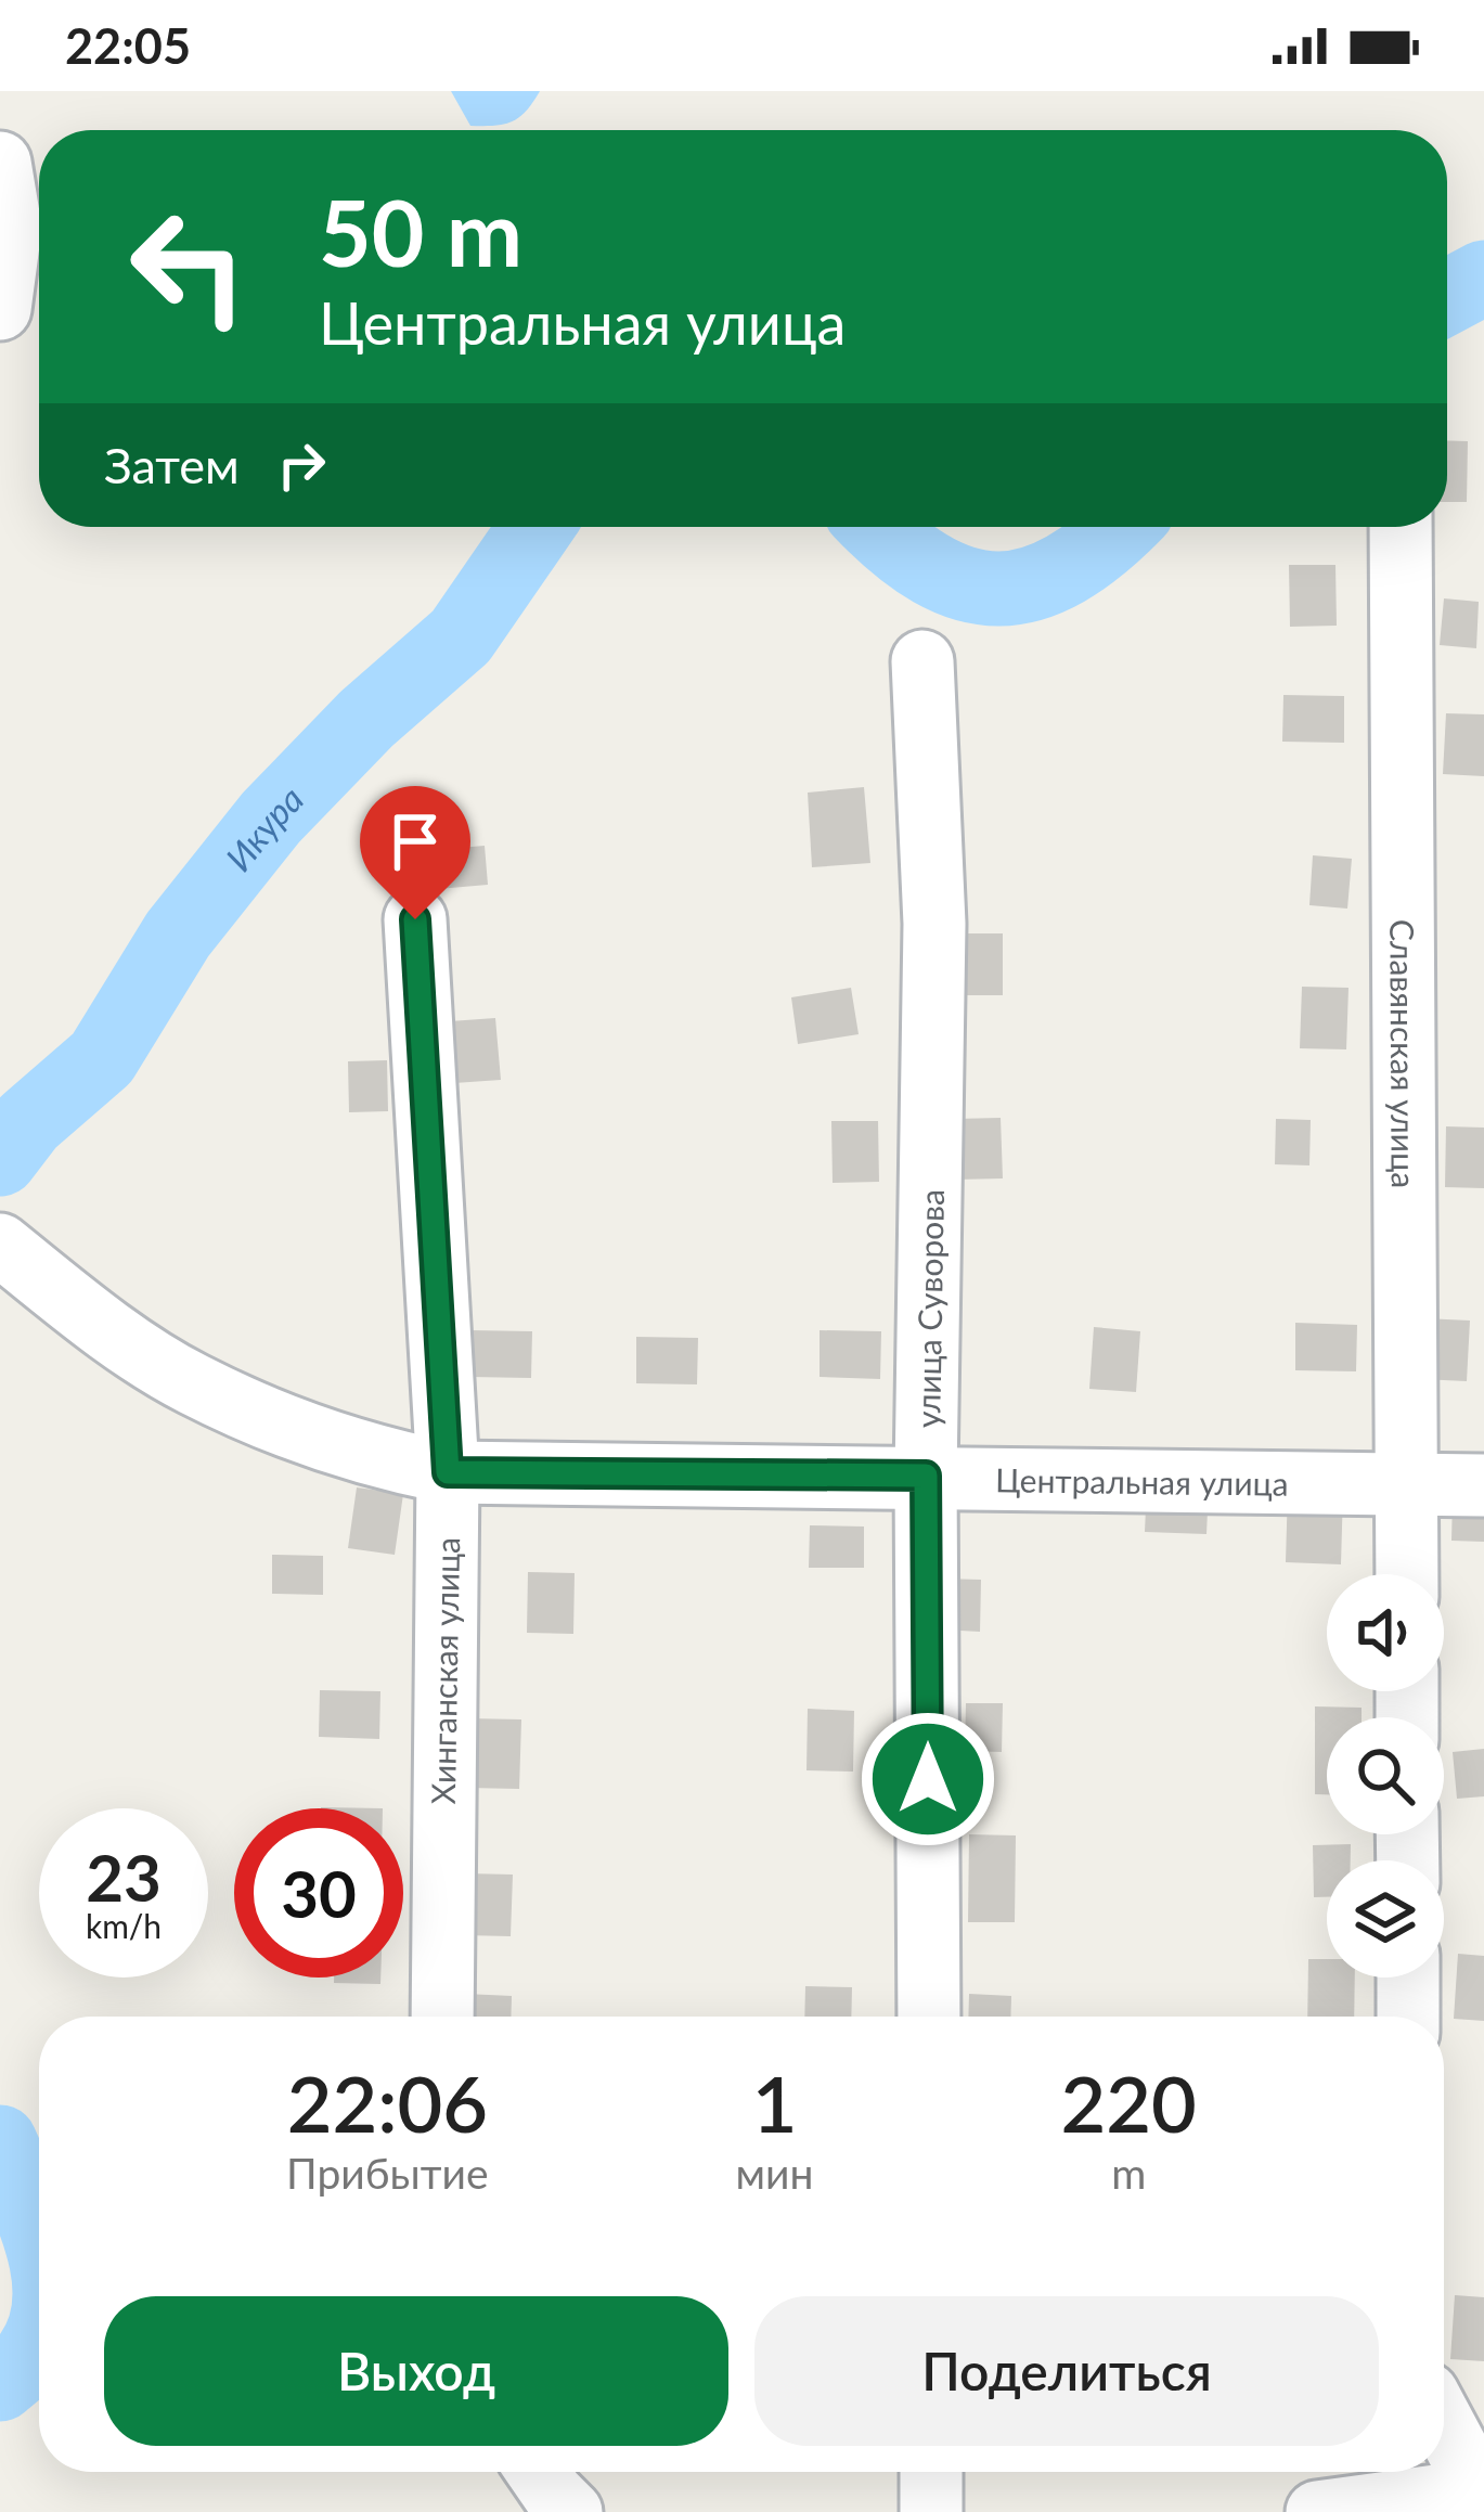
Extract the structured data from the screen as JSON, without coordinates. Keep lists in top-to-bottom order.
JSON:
{
  "streets": {
    "street": [
      "Славянская улица",
      "улица Суворова",
      "Центральная улица",
      "Хинганская улица"
    ]
  },
  "crossings": [
    ["Славянская улица", "Центральная улица"],
    ["улица Суворова", "Центральная улица"],
    ["Центральная улица", "Хинганская улица"]
  ],
  "water": ["Икура"],
  "page": {
    "status": "22:05",
    "turn": ["50 m", "Центральная улица"],
    "then": "Затем",
    "speed": "23 km/h",
    "limit": "30",
    "eta": [
      "22:06",
      "Прибытие",
      "1",
      "мин",
      "220",
      "m"
    ],
    "buttons": ["Выход", "Поделиться"]
  }
}
